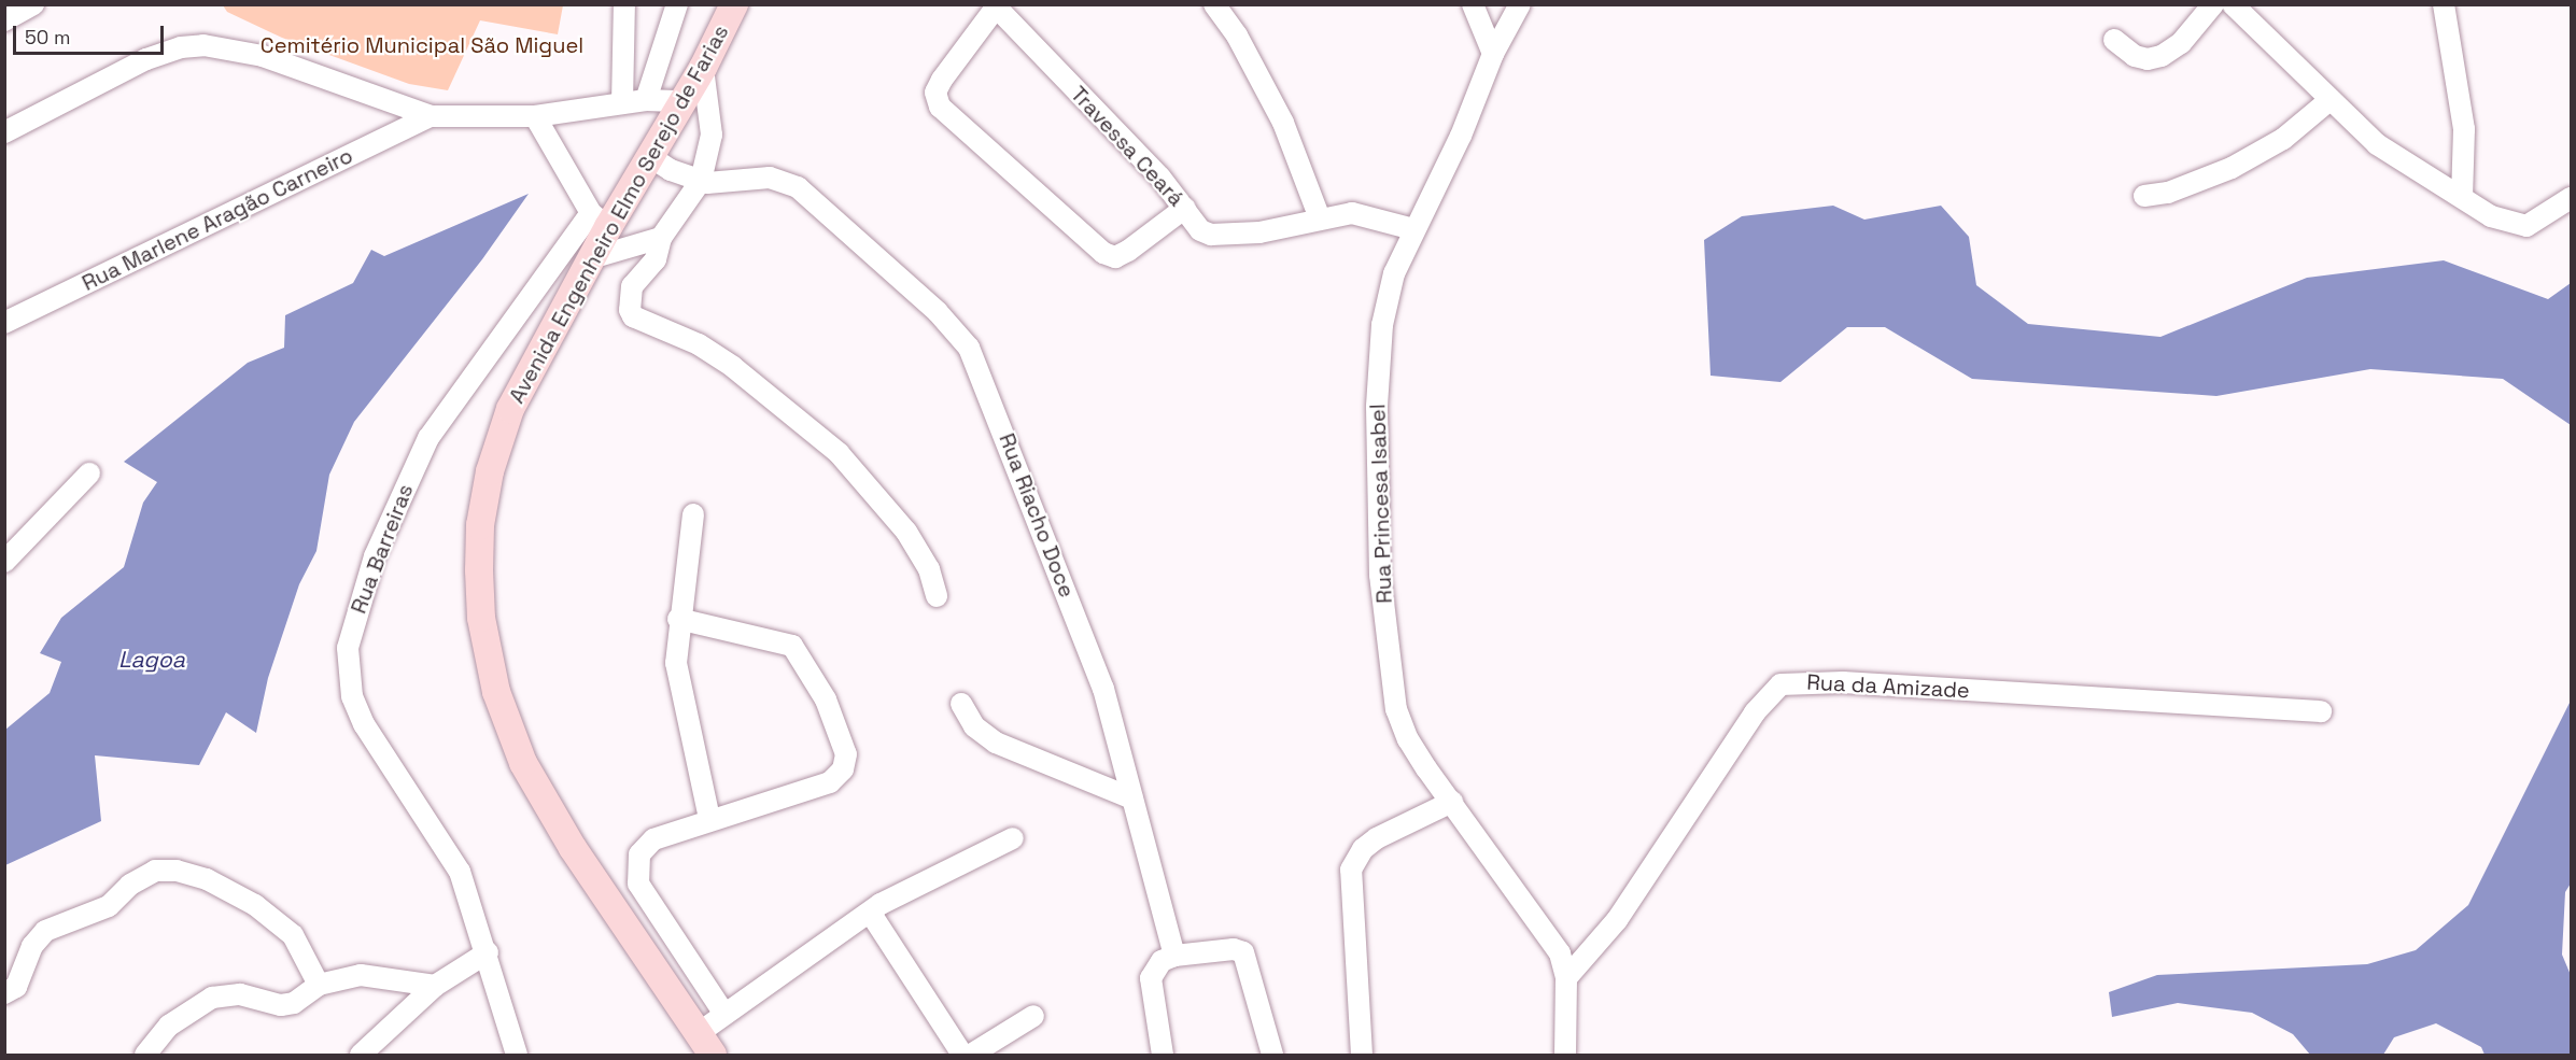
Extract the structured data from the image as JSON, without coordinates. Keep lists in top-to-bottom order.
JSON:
{
  "streets": {
    "main road": ["Avenida Engenheiro Elmo Serejo de Farias"],
    "street": [
      "Travessa Ceará",
      "Rua Marlene Aragão Carneiro",
      "Rua Princesa Isabel",
      "Rua Riacho Doce",
      "Rua Barreiras",
      "Rua da Amizade"
    ]
  },
  "crossings": [
    ["Travessa Ceará", "Rua Princesa Isabel"],
    ["Avenida Engenheiro Elmo Serejo de Farias", "Rua Riacho Doce"],
    ["Avenida Engenheiro Elmo Serejo de Farias", "Rua Barreiras"],
    ["Rua Princesa Isabel", "Rua da Amizade"]
  ],
  "water": ["Lagoa"],
  "parks": ["Cemitério Municipal São Miguel"],
  "scale_bar": "50 m"
}
